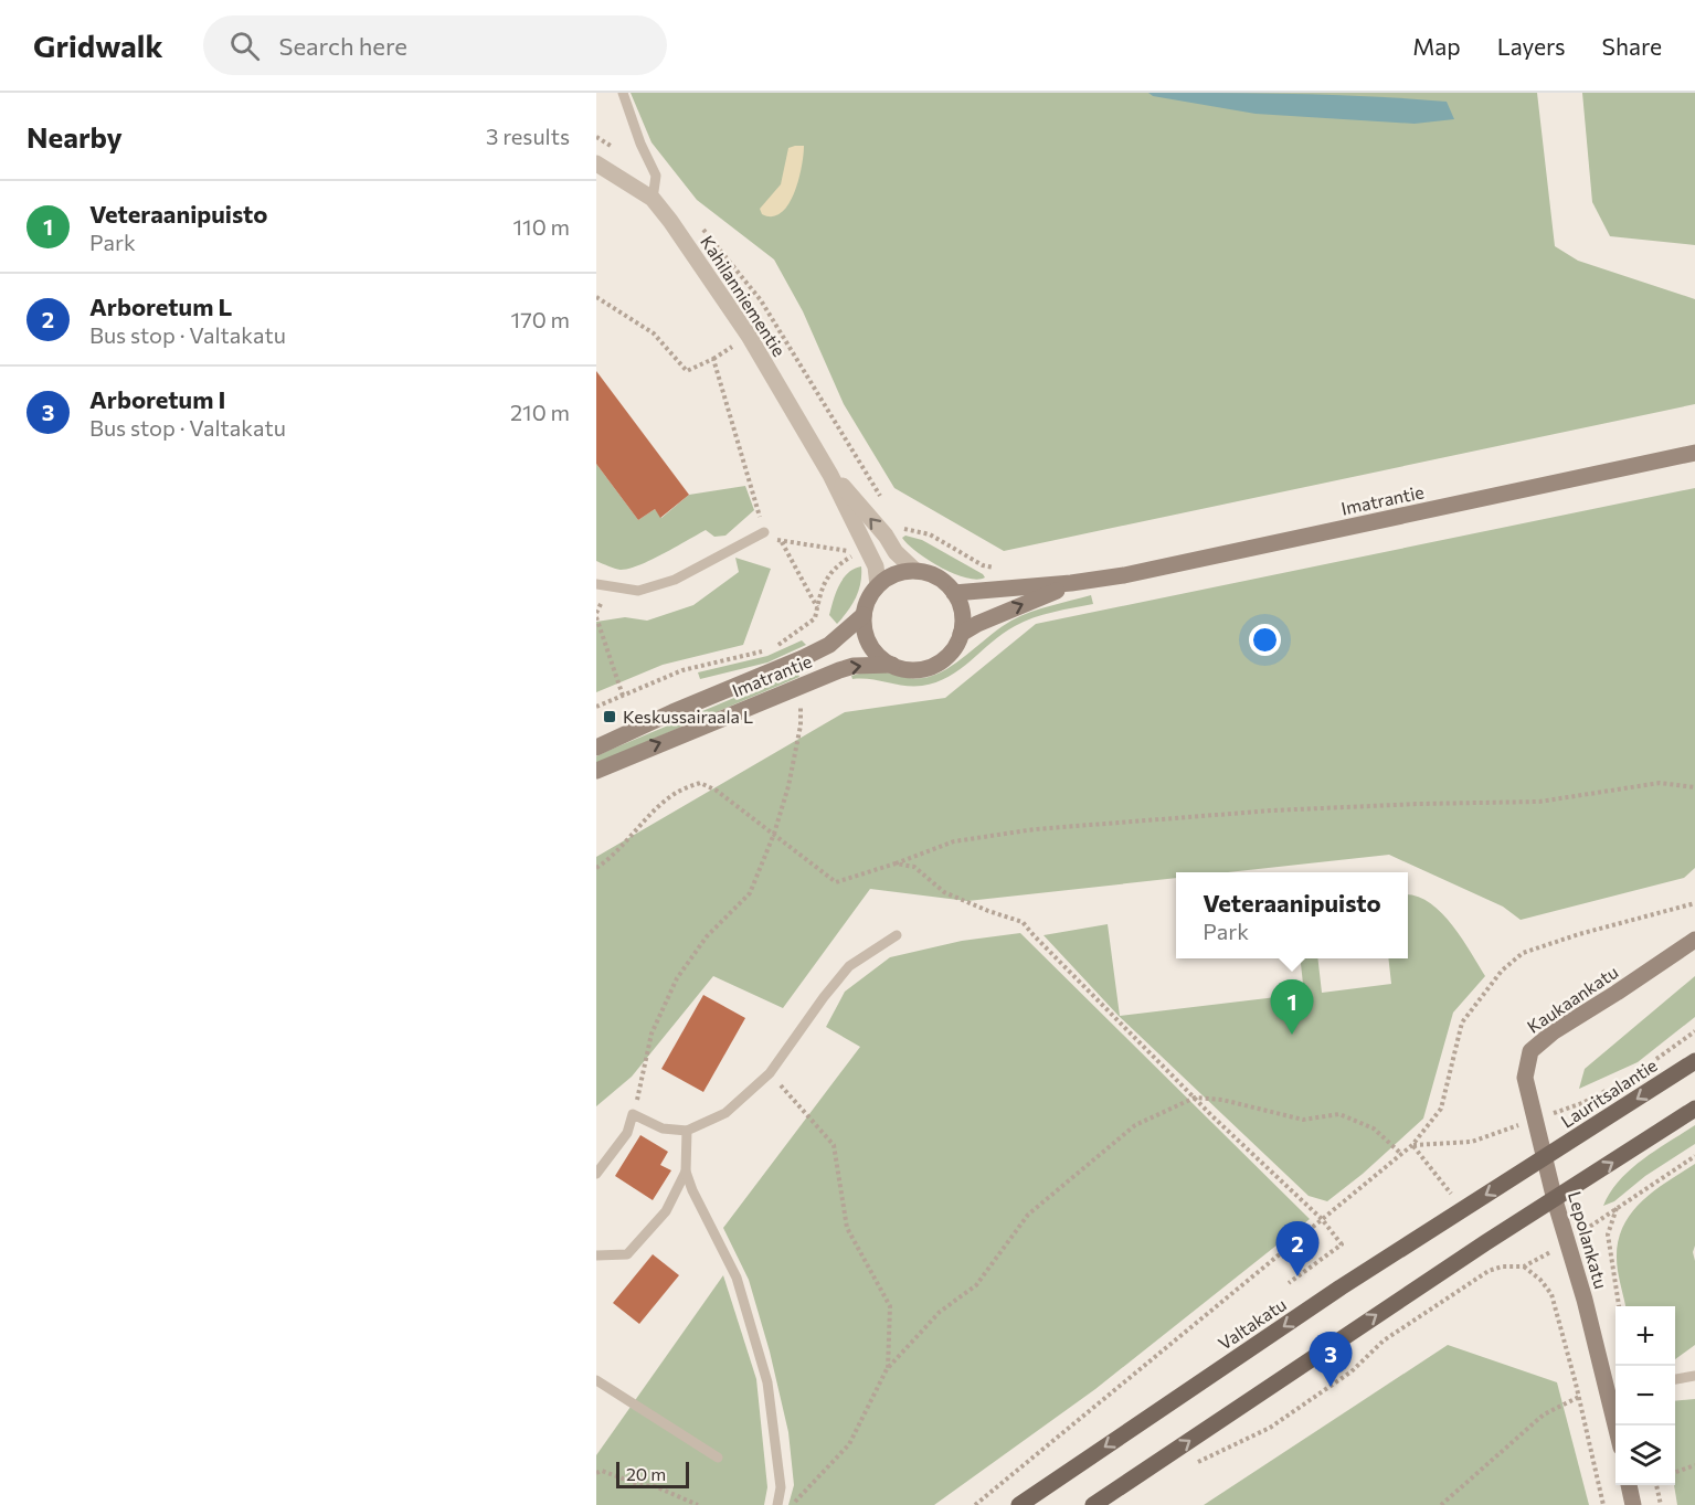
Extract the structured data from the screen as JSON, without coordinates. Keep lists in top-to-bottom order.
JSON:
{
  "streets": {
    "main road": ["Lauritsalantie", "Valtakatu"],
    "street": [
      "Kahilanniementie",
      "Imatrantie",
      "Kaukaankatu",
      "Lepolankatu"
    ]
  },
  "crossings": [
    ["Kahilanniementie", "Imatrantie"],
    ["Kaukaankatu", "Lauritsalantie"],
    ["Kaukaankatu", "Lepolankatu"],
    ["Kaukaankatu", "Valtakatu"],
    ["Lauritsalantie", "Lepolankatu"],
    ["Lauritsalantie", "Valtakatu"],
    ["Lepolankatu", "Valtakatu"]
  ],
  "places": {
    "transit": ["Keskussairaala L"]
  },
  "scale_bar": "20 m",
  "page": {
    "header": "Gridwalk",
    "search": "Search here",
    "nav": ["Map", "Layers", "Share"],
    "heading": ["Nearby", "3 results"],
    "list": [
      {
        "mark": "1",
        "name": "Veteraanipuisto",
        "note": "Park",
        "value": "110 m"
      },
      {
        "mark": "2",
        "name": "Arboretum L",
        "note": "Bus stop · Valtakatu",
        "value": "170 m"
      },
      {
        "mark": "3",
        "name": "Arboretum I",
        "note": "Bus stop · Valtakatu",
        "value": "210 m"
      }
    ],
    "popup": ["Veteraanipuisto", "Park"],
    "pins": ["1", "2", "3"],
    "map_buttons": ["+", "−"],
    "scale": "20 m"
  }
}
